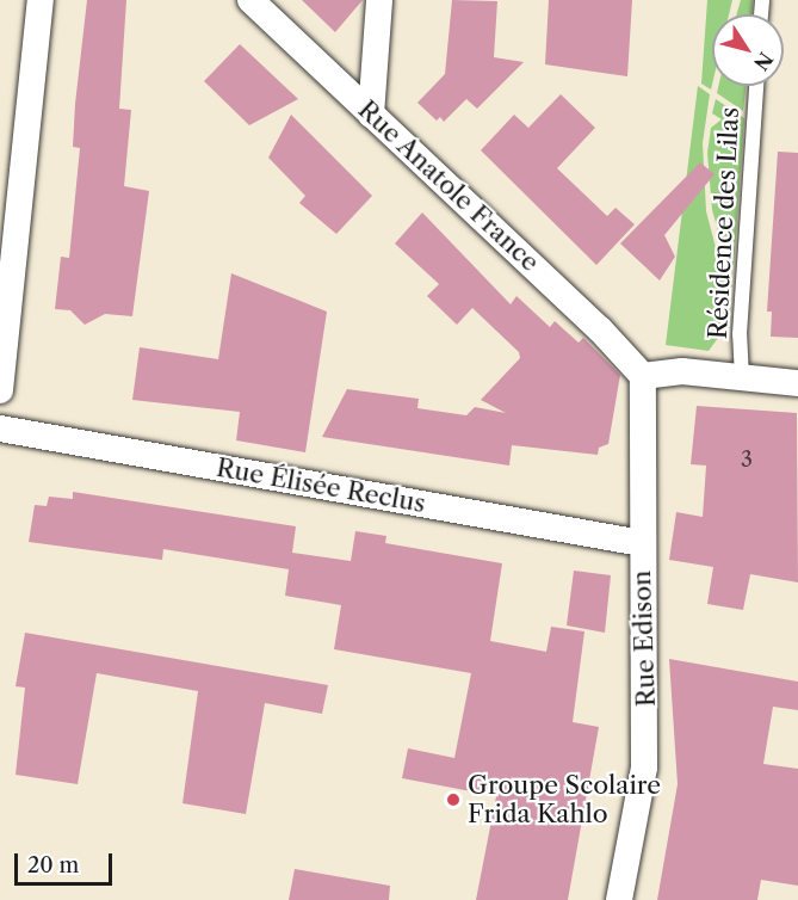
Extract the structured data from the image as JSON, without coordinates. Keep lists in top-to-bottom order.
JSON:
{
  "streets": {
    "street": ["Rue Anatole France", "Rue Élisée Reclus", "Rue Edison"],
    "lane": ["Résidence des Lilas"]
  },
  "crossings": [
    ["Rue Anatole France", "Rue Edison"],
    ["Rue Élisée Reclus", "Rue Edison"]
  ],
  "places": ["Groupe Scolaire Frida Kahlo"],
  "house_numbers": ["3"],
  "scale_bar": "20 m",
  "north": "bottom right"
}
